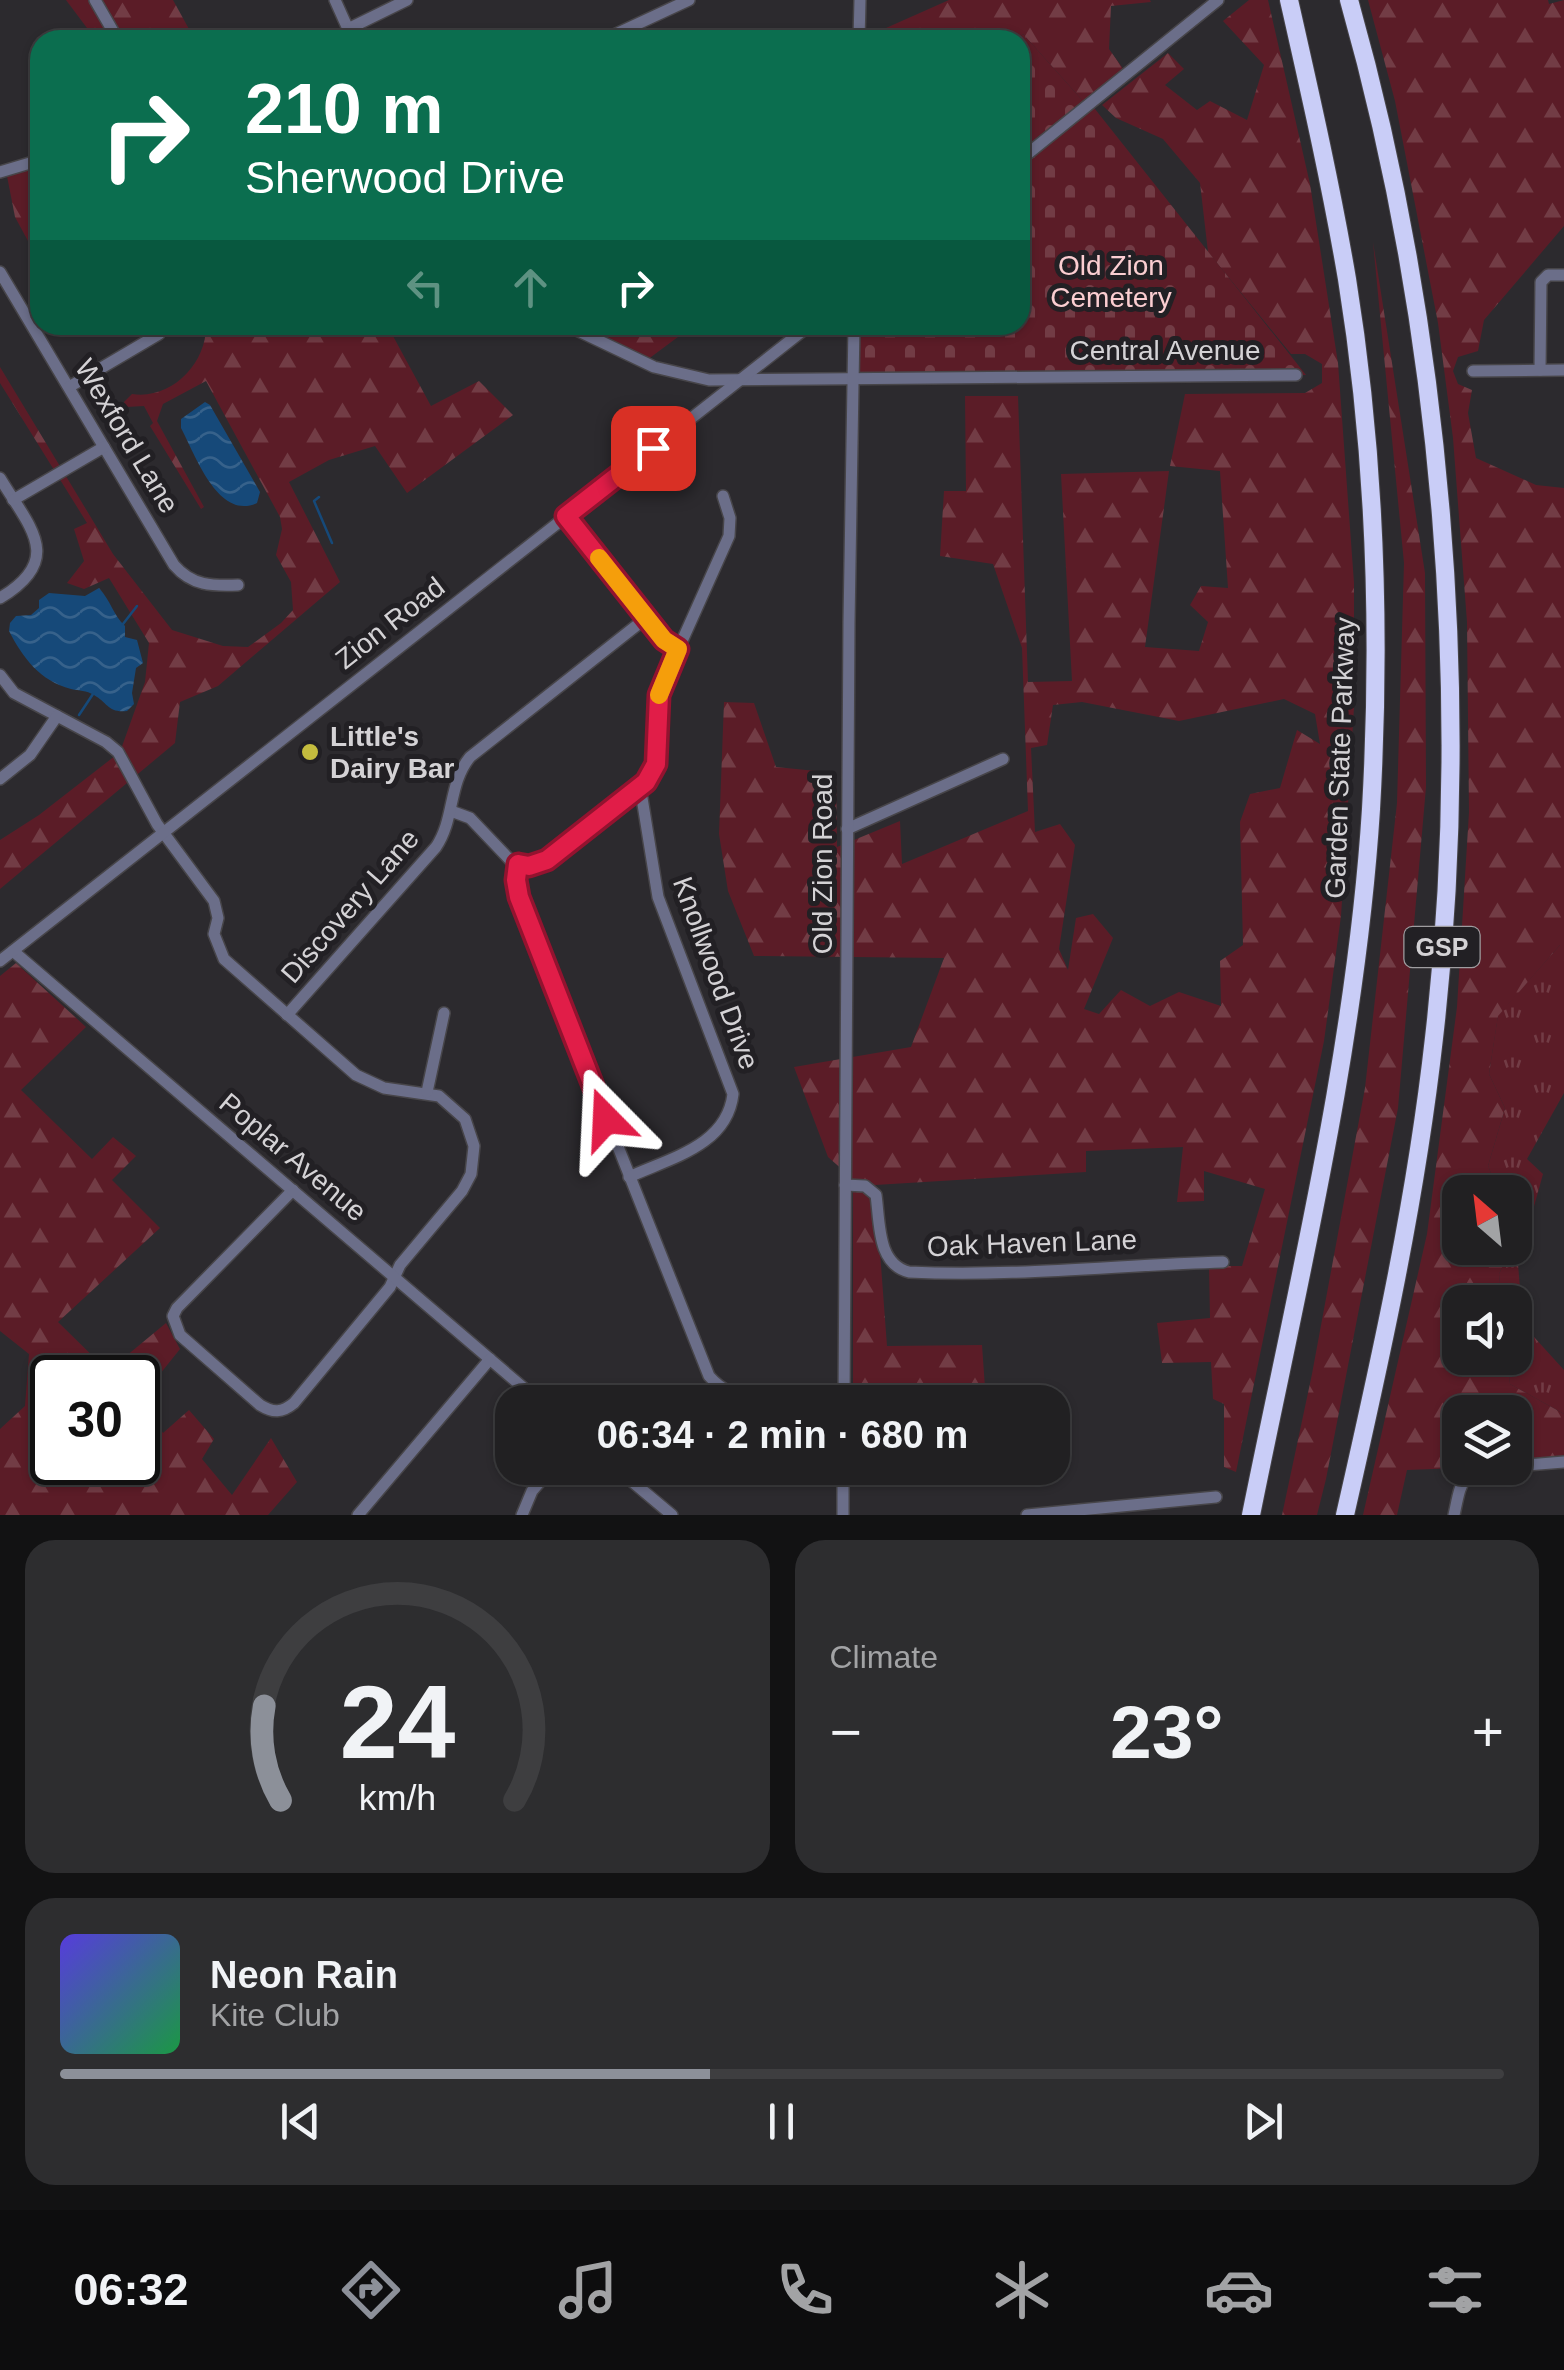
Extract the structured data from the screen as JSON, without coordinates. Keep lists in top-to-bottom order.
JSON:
{
  "streets": {
    "highway": ["Garden State Parkway", "GSP"],
    "street": [
      "Central Avenue",
      "Wexford Lane",
      "Zion Road",
      "Old Zion Road",
      "Discovery Lane",
      "Knollwood Drive",
      "Poplar Avenue",
      "Oak Haven Lane"
    ]
  },
  "crossings": [
    ["Central Avenue", "Zion Road"],
    ["Central Avenue", "Old Zion Road"],
    ["Zion Road", "Poplar Avenue"],
    ["Old Zion Road", "Oak Haven Lane"]
  ],
  "parks": ["Old Zion Cemetery"],
  "places": ["Little's Dairy Bar"],
  "north": "top left",
  "page": {
    "turn": ["210 m", "Sherwood Drive"],
    "limit": "30",
    "trip": "06:34 · 2 min · 680 m",
    "tile": "Climate",
    "heat": ["−", "23°", "+"],
    "song": ["Neon Rain", "Kite Club"],
    "tabs": "06:32",
    "gauge": ["24", "km/h"]
  }
}
